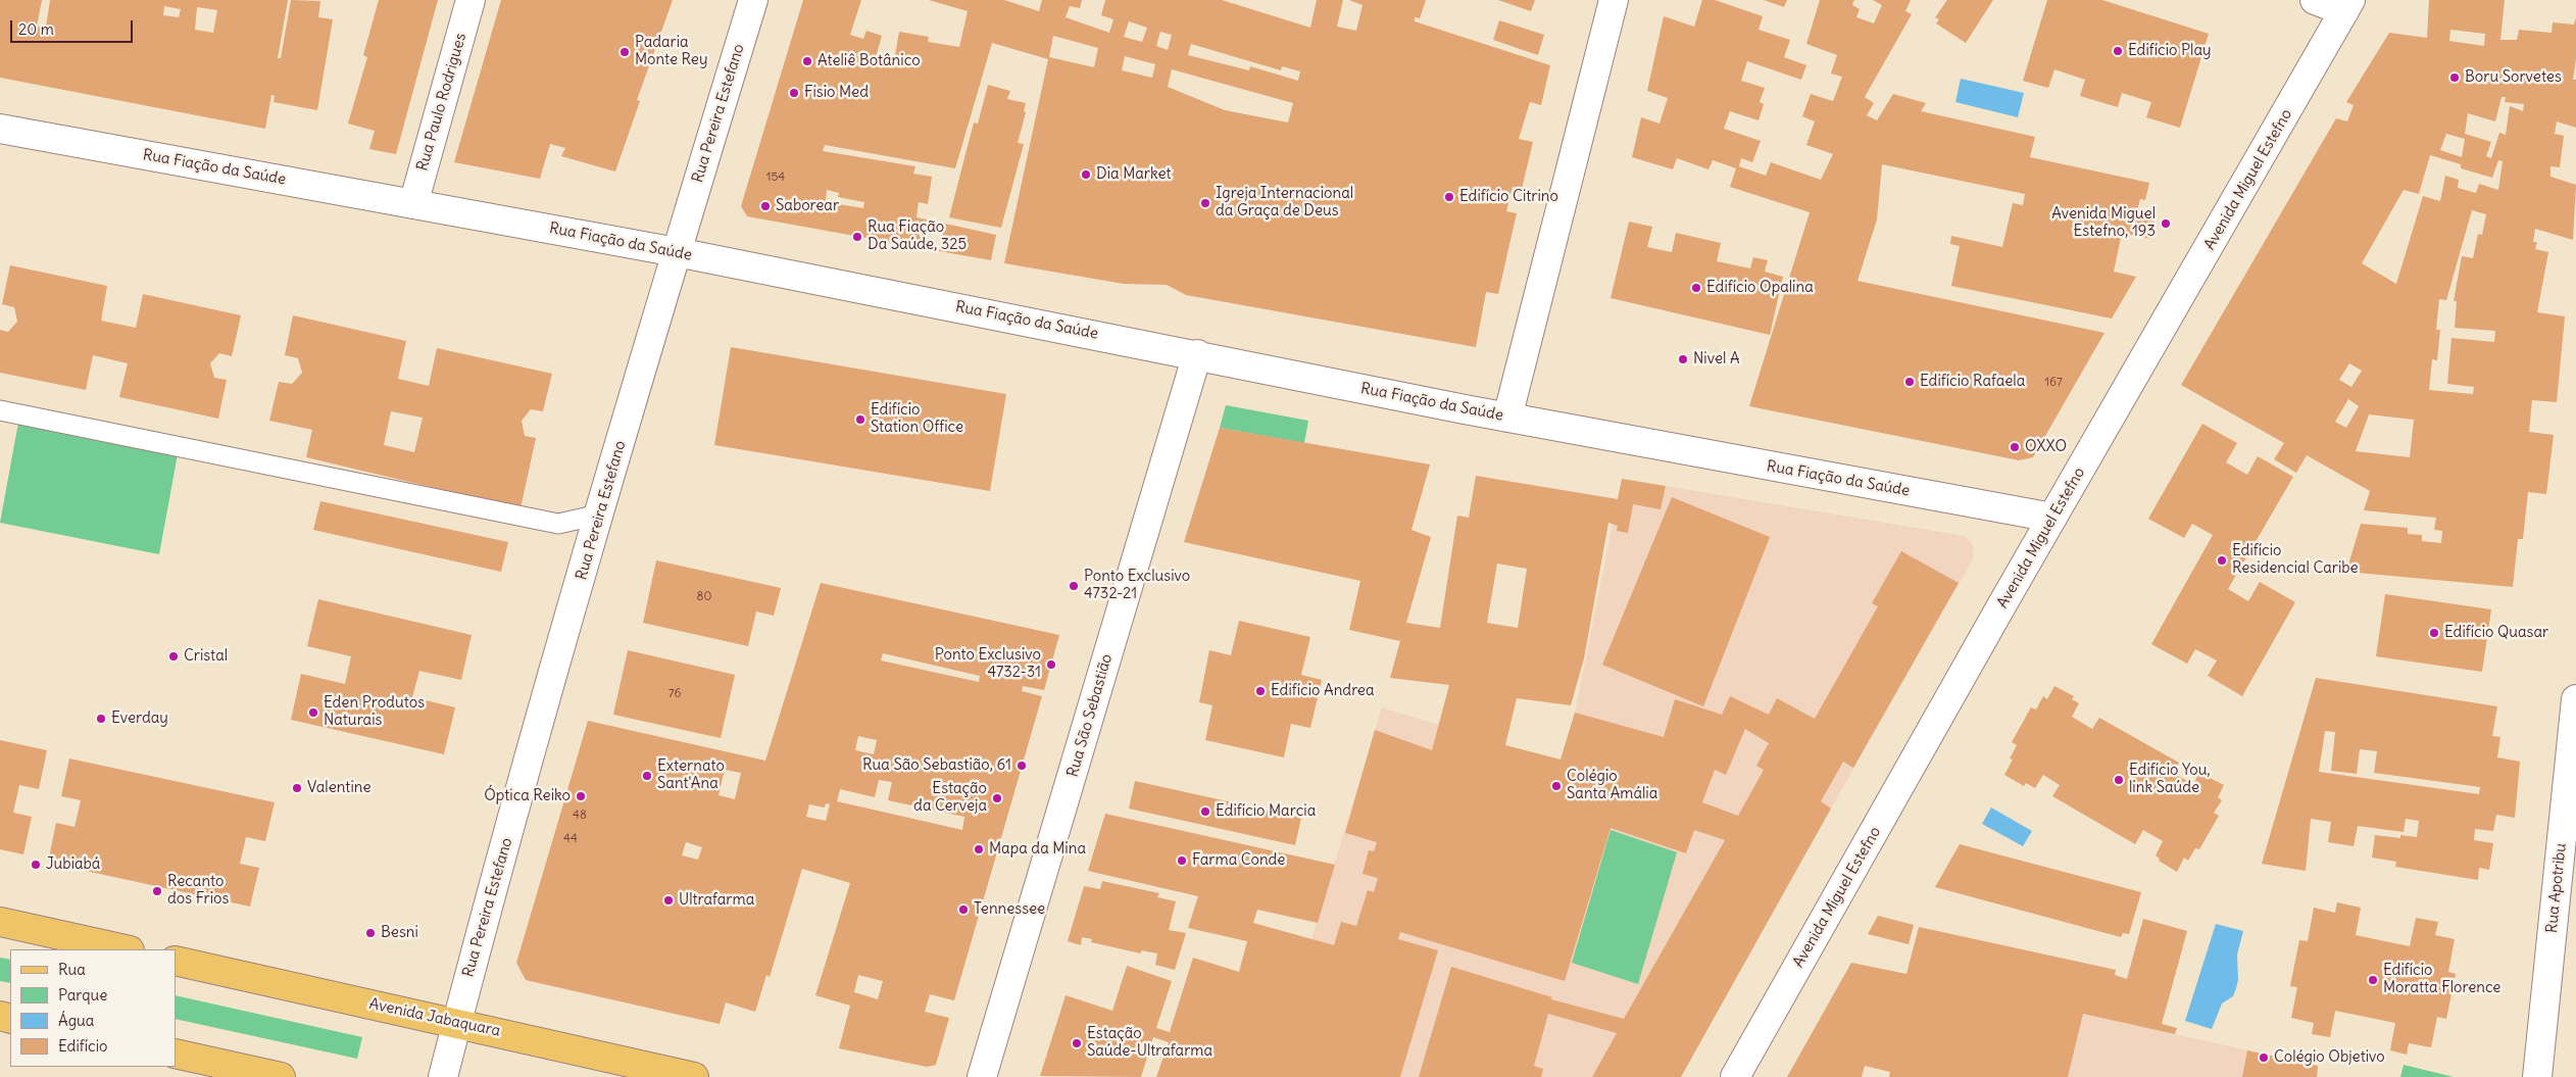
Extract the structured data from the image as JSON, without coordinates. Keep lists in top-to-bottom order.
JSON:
{
  "streets": {
    "main road": ["Avenida Jabaquara"],
    "street": [
      "Rua Paulo Rodrigues",
      "Rua Pereira Estefano",
      "Rua Fiação da Saúde",
      "Avenida Miguel Estefno",
      "Rua São Sebastião",
      "Rua Apotribu"
    ]
  },
  "crossings": [
    ["Rua Paulo Rodrigues", "Rua Fiação da Saúde"],
    ["Rua Pereira Estefano", "Rua Fiação da Saúde"],
    ["Rua Pereira Estefano", "Avenida Jabaquara"],
    ["Rua Fiação da Saúde", "Avenida Miguel Estefno"],
    ["Rua Fiação da Saúde", "Rua São Sebastião"]
  ],
  "places": [
    "Edifício Play",
    "Padaria Monte Rey",
    "Ateliê Botânico",
    "Boru Sorvetes",
    "Fisio Med",
    "Dia Market",
    "Edifício Citrino",
    "Igreja Internacional da Graça de Deus",
    "Saborear",
    "Avenida Miguel Estefno, 193",
    "Rua Fiação Da Saúde, 325",
    "Edifício Opalina",
    "Nivel A",
    "Edifício Rafaela",
    "Edifício Station Office",
    "OXXO",
    "Edifício Residencial Caribe",
    "Ponto Exclusivo 4732-21",
    "Edifício Quasar",
    "Cristal",
    "Ponto Exclusivo 4732-31",
    "Edifício Andrea",
    "Eden Produtos Naturais",
    "Everday",
    "Rua São Sebastião, 61",
    "Externato Sant'Ana",
    "Edifício You, link Saúde",
    "Colégio Santa Amália",
    "Valentine",
    "Óptica Reiko",
    "Estação da Cerveja",
    "Edifício Marcia",
    "Mapa da Mina",
    "Farma Conde",
    "Jubiabá",
    "Recanto dos Frios",
    "Ultrafarma",
    "Tennessee",
    "Besni",
    "Edifício Moratta Florence",
    "Estação Saúde-Ultrafarma",
    "Colégio Objetivo"
  ],
  "house_numbers": [
    "154",
    "167",
    "80",
    "76",
    "48",
    "44"
  ],
  "legend": [
    "Rua",
    "Parque",
    "Água",
    "Edifício"
  ],
  "scale_bar": "20 m"
}
